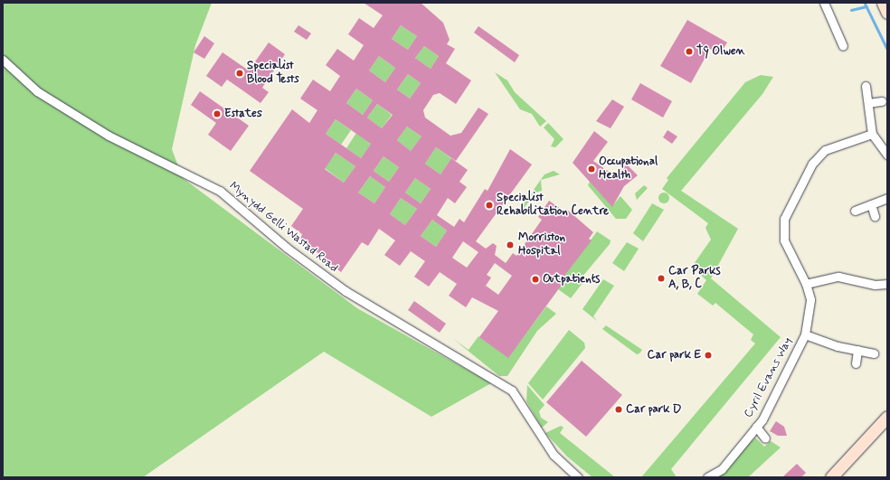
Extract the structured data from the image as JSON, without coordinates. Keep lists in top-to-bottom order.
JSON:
{
  "streets": {
    "street": ["Mynydd Gelli Wastad Road", "Cyril Evans Way"]
  },
  "places": [
    "Tŷ Olwen",
    "Specialist Blood Tests",
    "Estates",
    "Occupational Health",
    "Specialist Rehabilitation Centre",
    "Morriston Hospital",
    "Car Parks A, B, C",
    "Outpatients",
    "Car park E",
    "Car park D"
  ]
}
